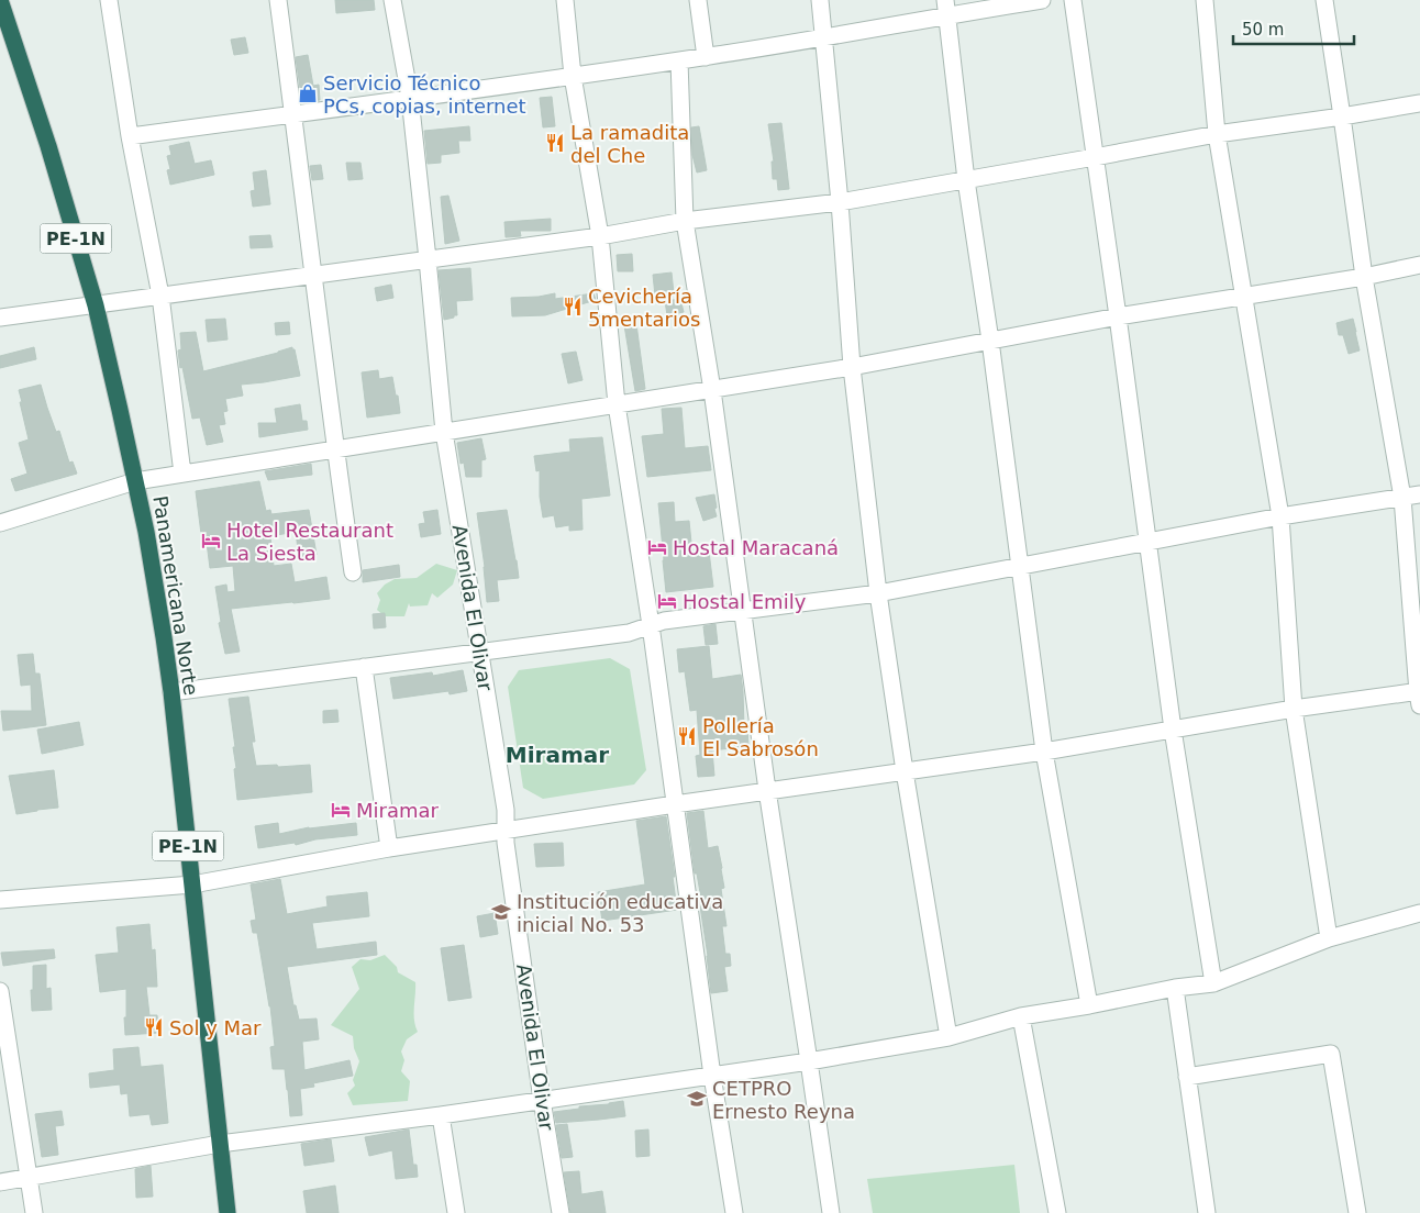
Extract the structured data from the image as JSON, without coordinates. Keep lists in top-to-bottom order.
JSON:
{
  "streets": {
    "highway": ["PE-1N", "Panamericana Norte"],
    "street": ["Avenida El Olivar"]
  },
  "districts": ["Miramar"],
  "places": {
    "shop": ["Servicio Técnico PCs, copias, internet"],
    "restaurant": [
      "La ramadita del Che",
      "Cevichería 5mentarios",
      "Pollería El Sabrosón",
      "Sol y Mar"
    ],
    "hotel": [
      "Hotel Restaurant La Siesta",
      "Hostal Maracaná",
      "Hostal Emily",
      "Miramar"
    ],
    "school or university": ["Institución educativa inicial No. 53", "CETPRO Ernesto Reyna"]
  },
  "scale_bar": "50 m"
}
